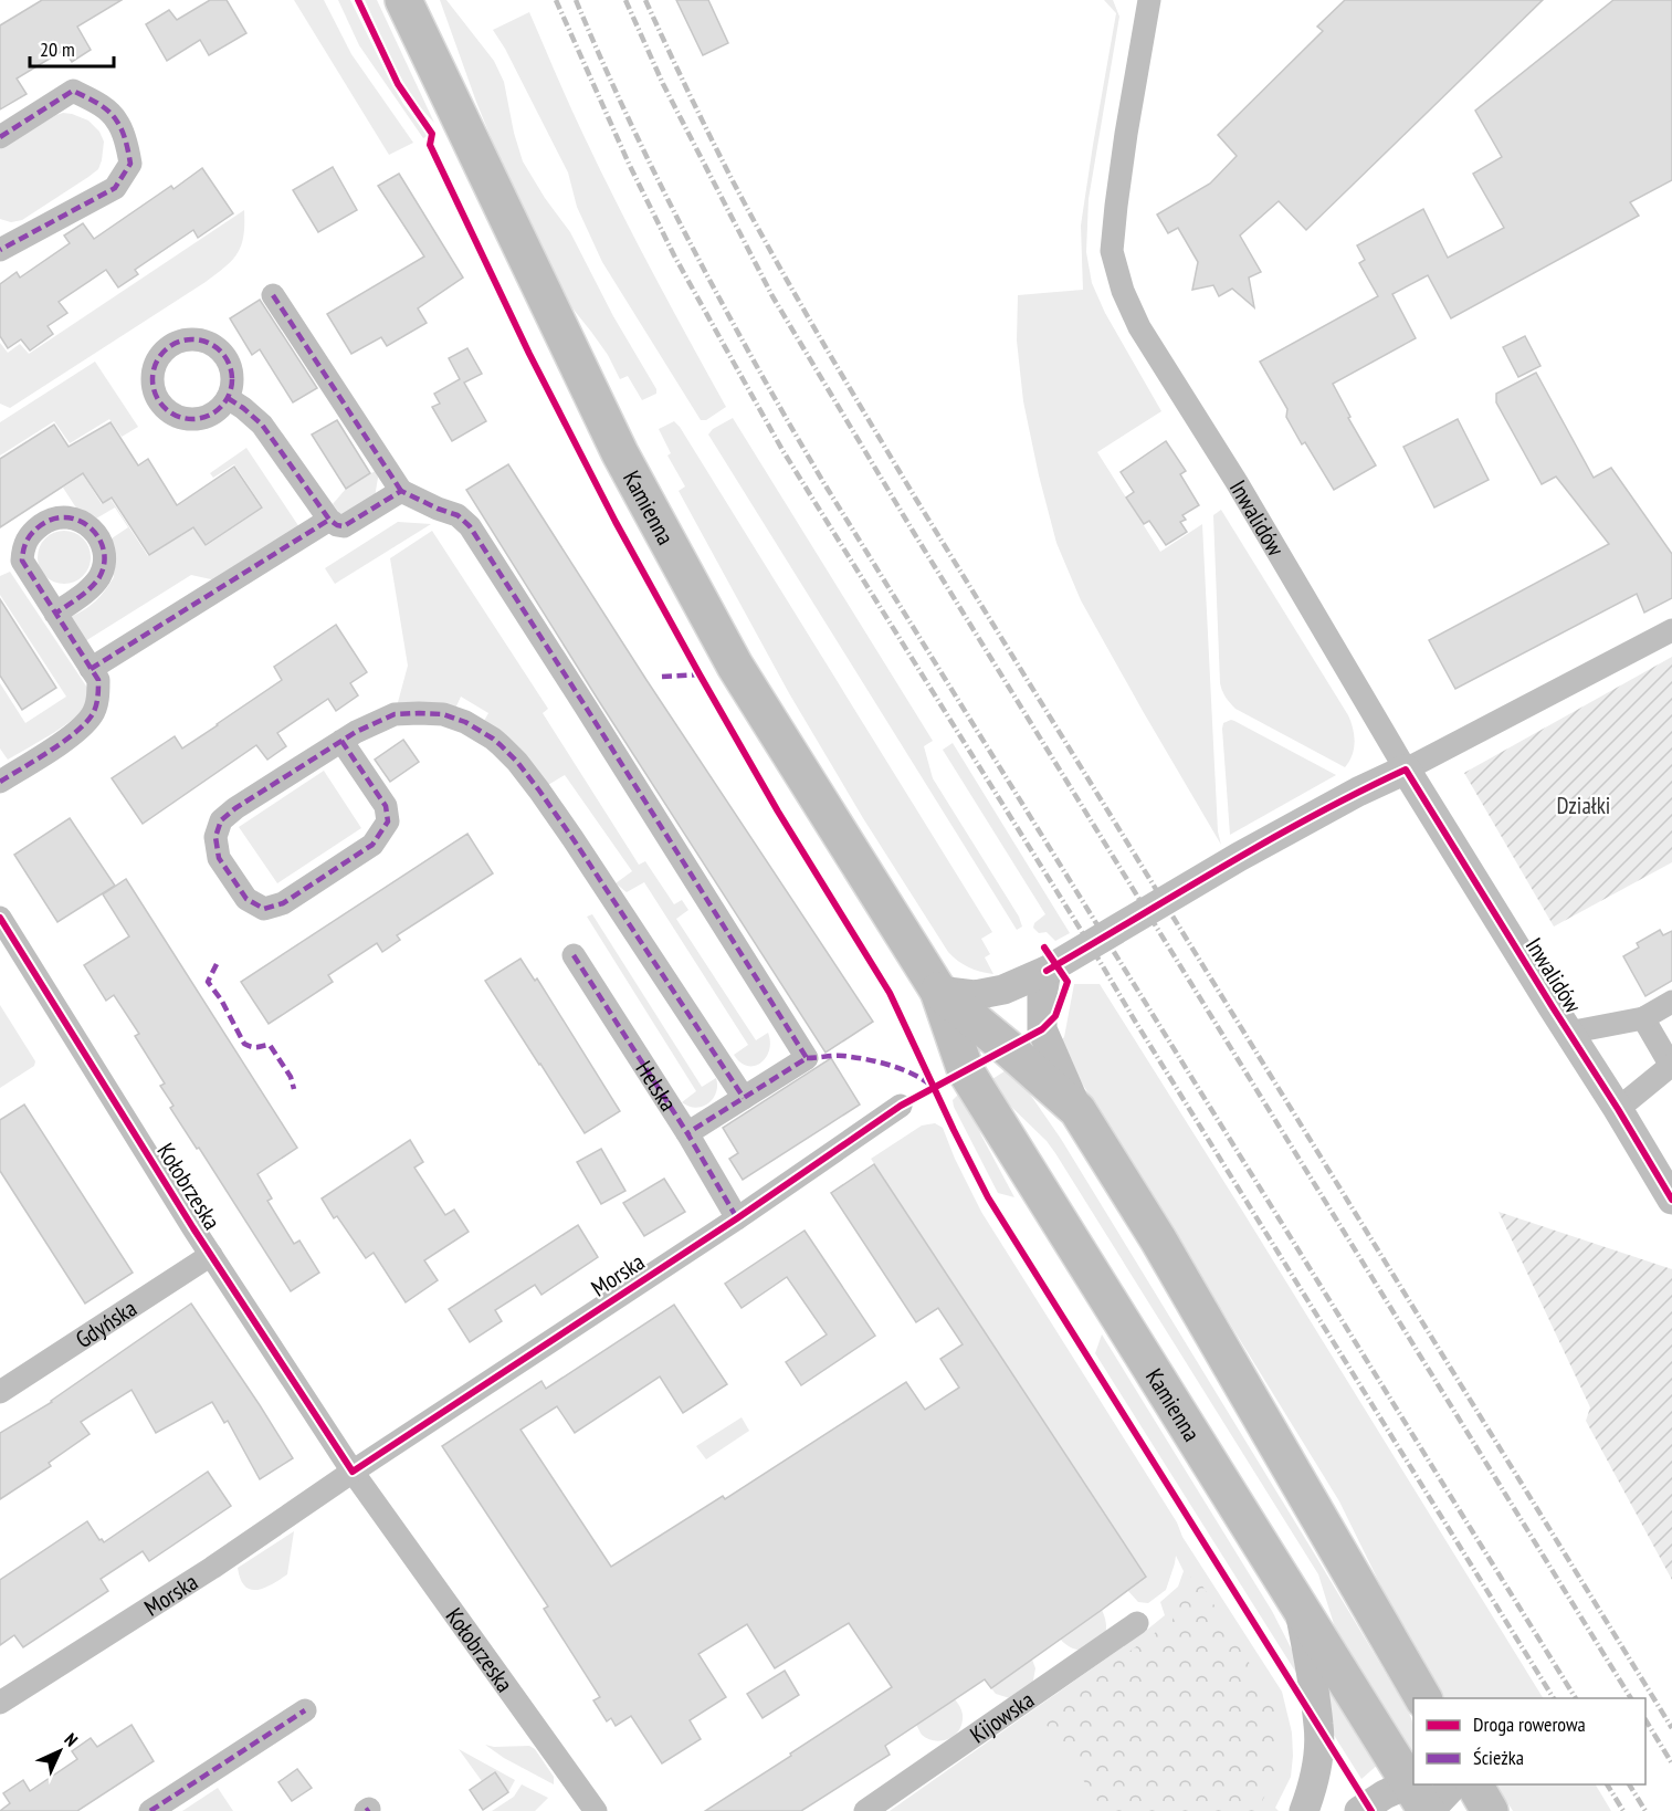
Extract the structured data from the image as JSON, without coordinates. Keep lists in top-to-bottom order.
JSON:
{
  "streets": {
    "main road": ["Kamienna"],
    "street": [
      "Inwalidów",
      "Helska",
      "Kołobrzeska",
      "Morska",
      "Gdyńska",
      "Kijowska"
    ]
  },
  "crossings": [
    ["Helska", "Morska"],
    ["Kołobrzeska", "Morska"],
    ["Kołobrzeska", "Gdyńska"]
  ],
  "parks": ["Działki"],
  "legend": ["Droga rowerowa", "Ścieżka"],
  "scale_bar": "20 m",
  "north": "top right"
}
